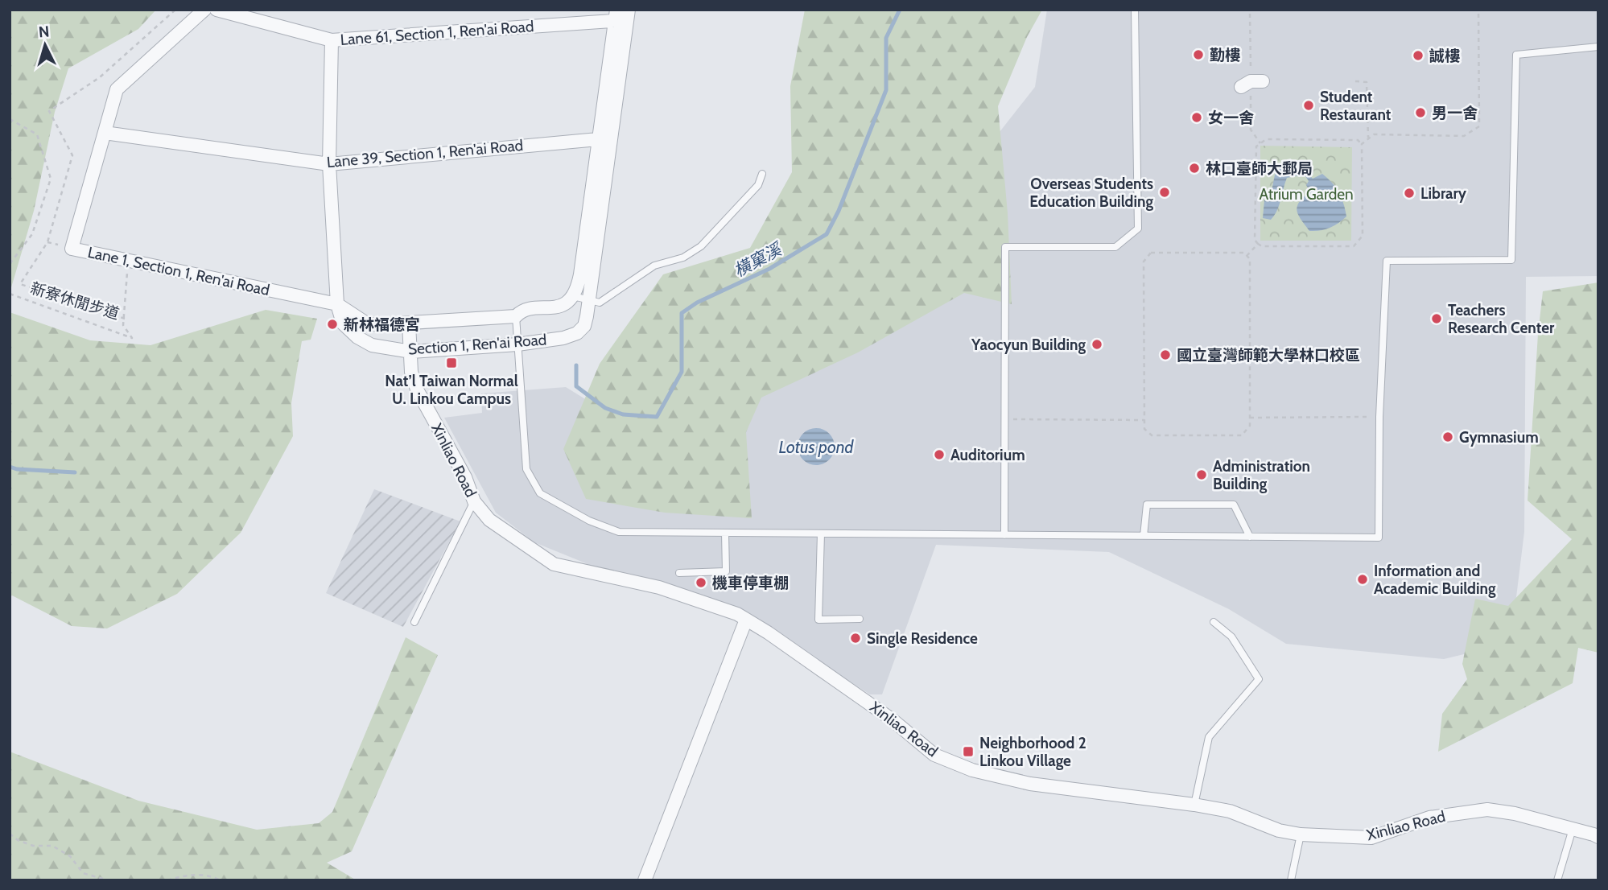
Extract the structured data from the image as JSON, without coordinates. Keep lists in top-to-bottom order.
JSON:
{
  "streets": {
    "street": [
      "Lane 61, Section 1, Ren'ai Road",
      "Lane 39, Section 1, Ren'ai Road",
      "Lane 1, Section 1, Ren'ai Road",
      "Section 1, Ren'ai Road",
      "Xinliao Road"
    ],
    "path": ["新寮休閒步道"]
  },
  "crossings": [
    ["Lane 61, Section 1, Ren'ai Road", "Section 1, Ren'ai Road"],
    ["Lane 39, Section 1, Ren'ai Road", "Lane 1, Section 1, Ren'ai Road"],
    ["Lane 39, Section 1, Ren'ai Road", "Section 1, Ren'ai Road"],
    ["Lane 1, Section 1, Ren'ai Road", "新寮休閒步道"],
    ["Lane 1, Section 1, Ren'ai Road", "Section 1, Ren'ai Road"],
    ["Section 1, Ren'ai Road", "Xinliao Road"]
  ],
  "water": ["橫窠溪", "Lotus pond"],
  "parks": ["Atrium Garden"],
  "places": {
    "other": [
      "勤樓",
      "誠樓",
      "Student Restaurant",
      "男一舍",
      "女一舍",
      "林口臺師大郵局",
      "Overseas Students Education Building",
      "Library",
      "Teachers Research Center",
      "新林福德宮",
      "Yaocyun Building",
      "國立臺灣師範大學林口校區",
      "Gymnasium",
      "Auditorium",
      "Administration Building",
      "Information and Academic Building",
      "機車停車棚",
      "Single Residence"
    ],
    "transit": ["Nat’l Taiwan Normal U. Linkou Campus", "Neighborhood 2 Linkou Village"]
  },
  "north": "top"
}
